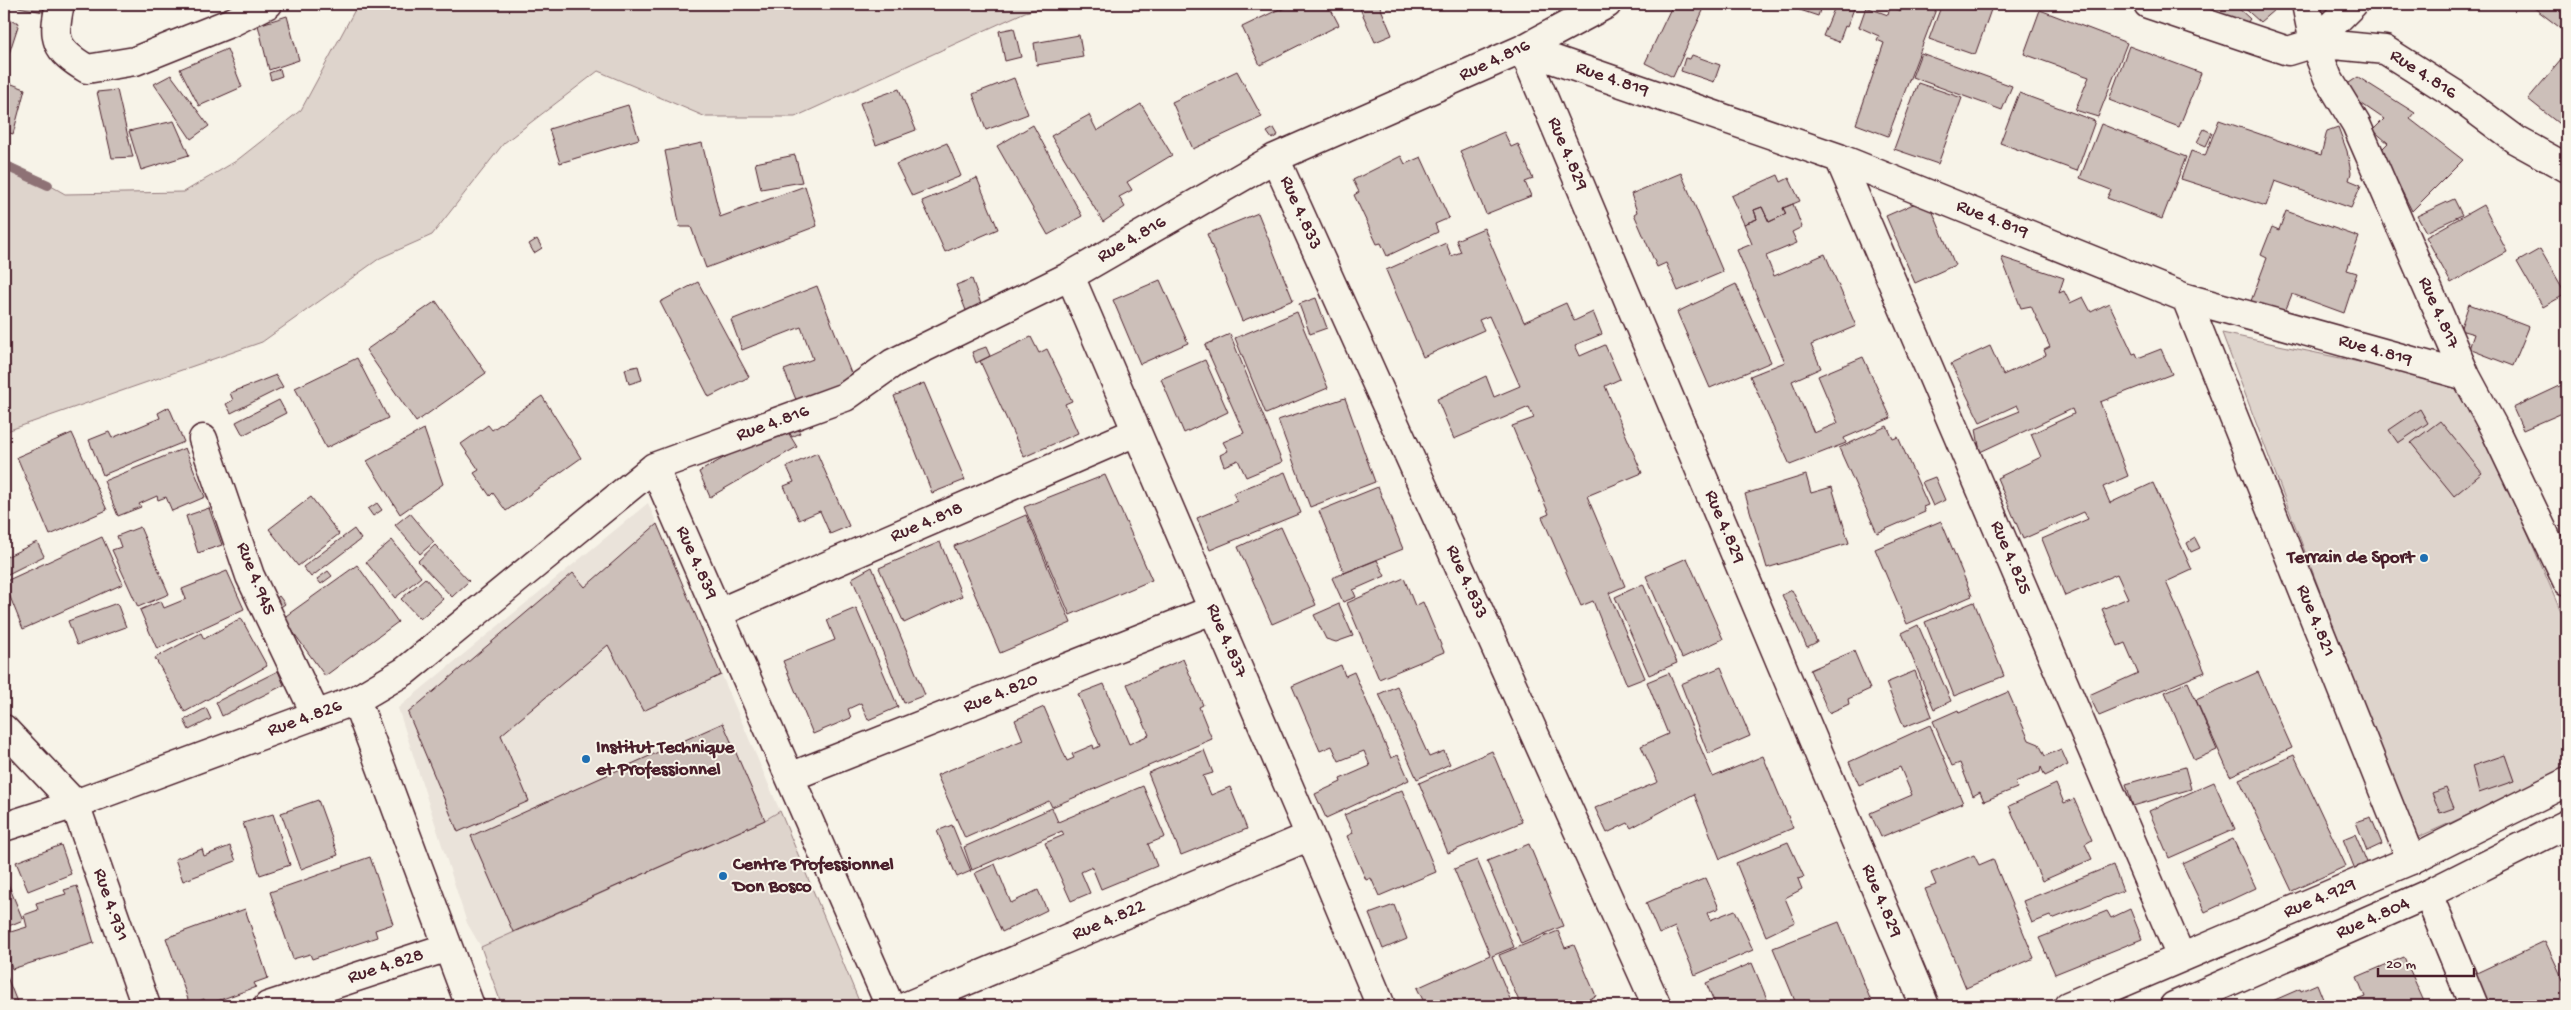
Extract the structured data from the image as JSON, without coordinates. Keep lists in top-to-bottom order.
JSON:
{
  "streets": {
    "street": [
      "Rue 4.816",
      "Rue 4.819",
      "Rue 4.829",
      "Rue 4.833",
      "Rue 4.817",
      "Rue 4.818",
      "Rue 4.825",
      "Rue 4.839",
      "Rue 4.945",
      "Rue 4.821",
      "Rue 4.837",
      "Rue 4.820",
      "Rue 4.826",
      "Rue 4.929",
      "Rue 4.931",
      "Rue 4.804",
      "Rue 4.822",
      "Rue 4.828"
    ]
  },
  "crossings": [
    ["Rue 4.816", "Rue 4.819"],
    ["Rue 4.816", "Rue 4.829"],
    ["Rue 4.816", "Rue 4.833"],
    ["Rue 4.816", "Rue 4.817"],
    ["Rue 4.816", "Rue 4.839"],
    ["Rue 4.816", "Rue 4.837"],
    ["Rue 4.819", "Rue 4.829"],
    ["Rue 4.819", "Rue 4.817"],
    ["Rue 4.819", "Rue 4.825"],
    ["Rue 4.819", "Rue 4.821"],
    ["Rue 4.818", "Rue 4.839"],
    ["Rue 4.818", "Rue 4.837"],
    ["Rue 4.825", "Rue 4.929"],
    ["Rue 4.839", "Rue 4.820"],
    ["Rue 4.945", "Rue 4.826"],
    ["Rue 4.821", "Rue 4.929"],
    ["Rue 4.837", "Rue 4.820"],
    ["Rue 4.837", "Rue 4.822"],
    ["Rue 4.826", "Rue 4.931"],
    ["Rue 4.826", "Rue 4.828"]
  ],
  "places": ["Terrain de Sport", "Institut Technique et Professionnel", "Centre Professionnel Don Bosco"],
  "scale_bar": "20 m"
}
